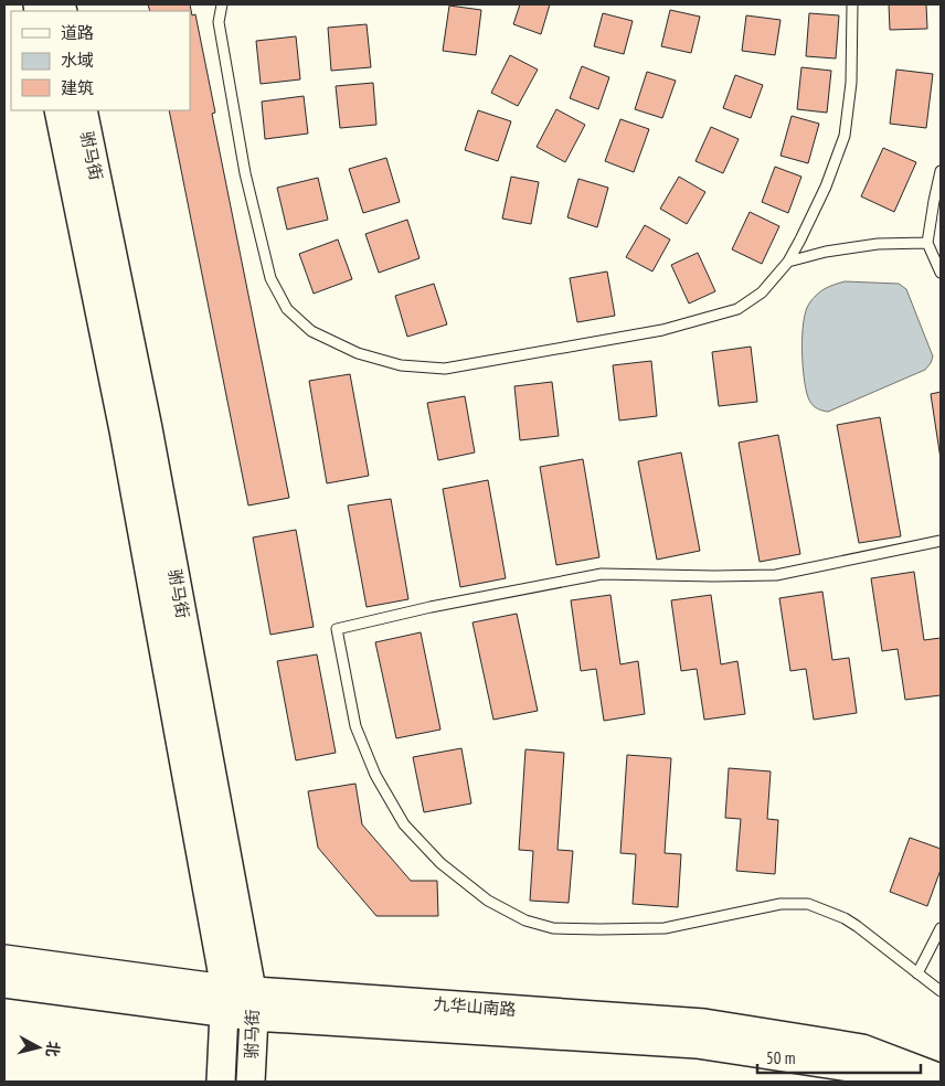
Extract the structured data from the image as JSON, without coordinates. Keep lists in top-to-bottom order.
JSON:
{
  "streets": {
    "main road": ["驸马街", "九华山南路"]
  },
  "crossings": [
    ["驸马街", "九华山南路"]
  ],
  "legend": ["道路", "水域", "建筑"],
  "scale_bar": "50 m",
  "north": "right"
}
